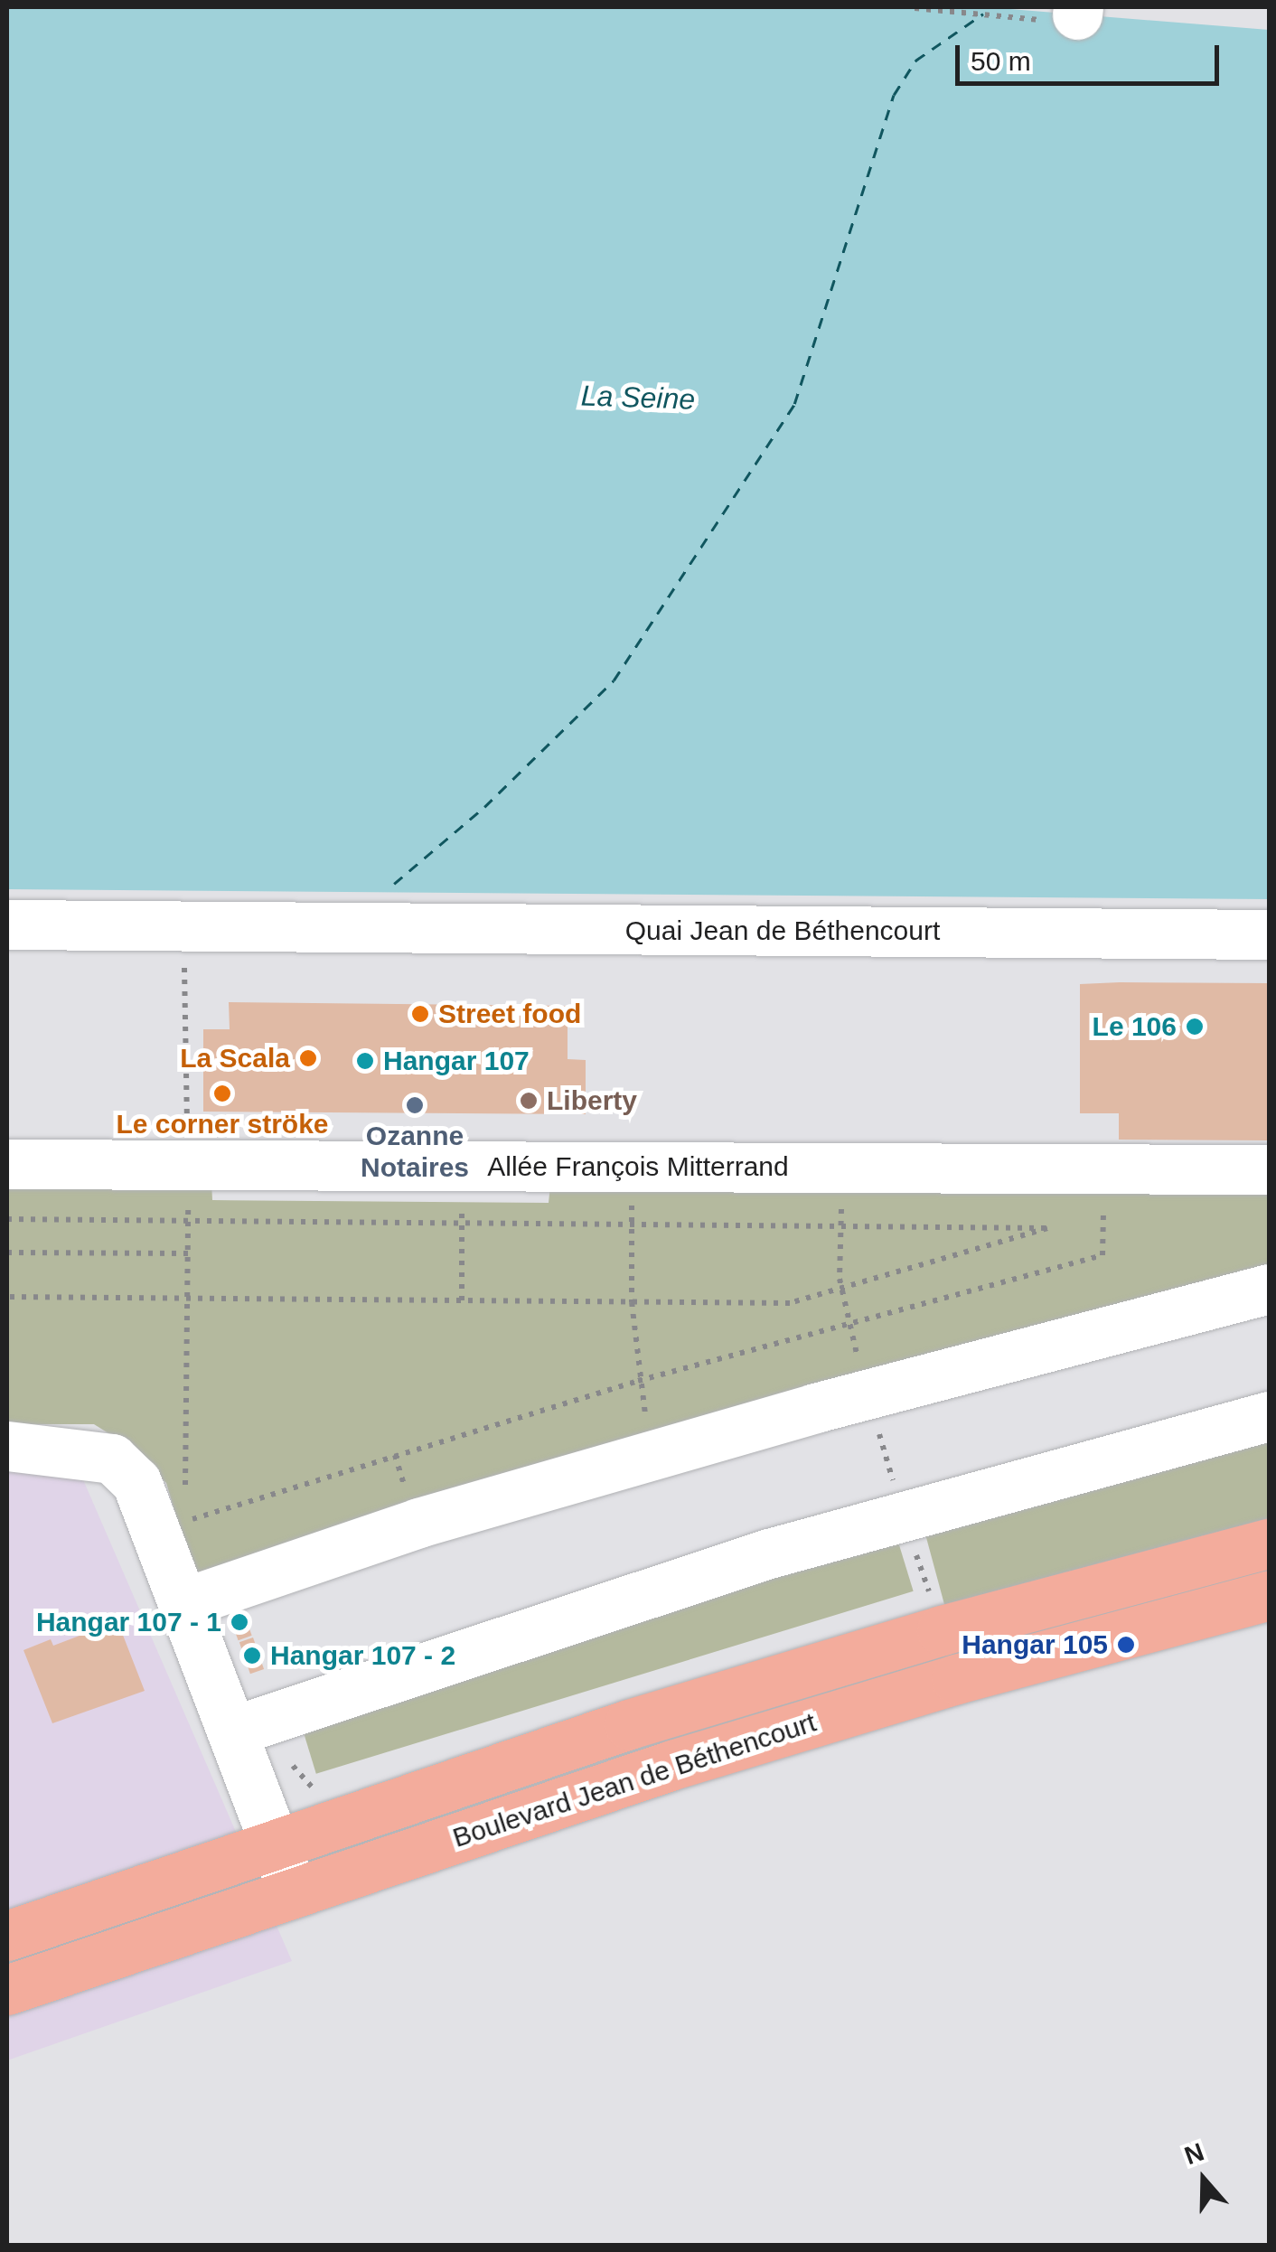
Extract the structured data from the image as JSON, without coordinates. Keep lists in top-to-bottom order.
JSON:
{
  "streets": {
    "main road": ["Boulevard Jean de Béthencourt"],
    "street": ["Quai Jean de Béthencourt", "Allée François Mitterrand"]
  },
  "water": ["La Seine"],
  "places": [
    "Street food",
    "Le 106",
    "La Scala",
    "Hangar 107",
    "Le corner ströke",
    "Liberty",
    "Ozanne Notaires",
    "Hangar 107 - 1",
    "Hangar 105",
    "Hangar 107 - 2"
  ],
  "scale_bar": "50 m",
  "north": "top"
}
